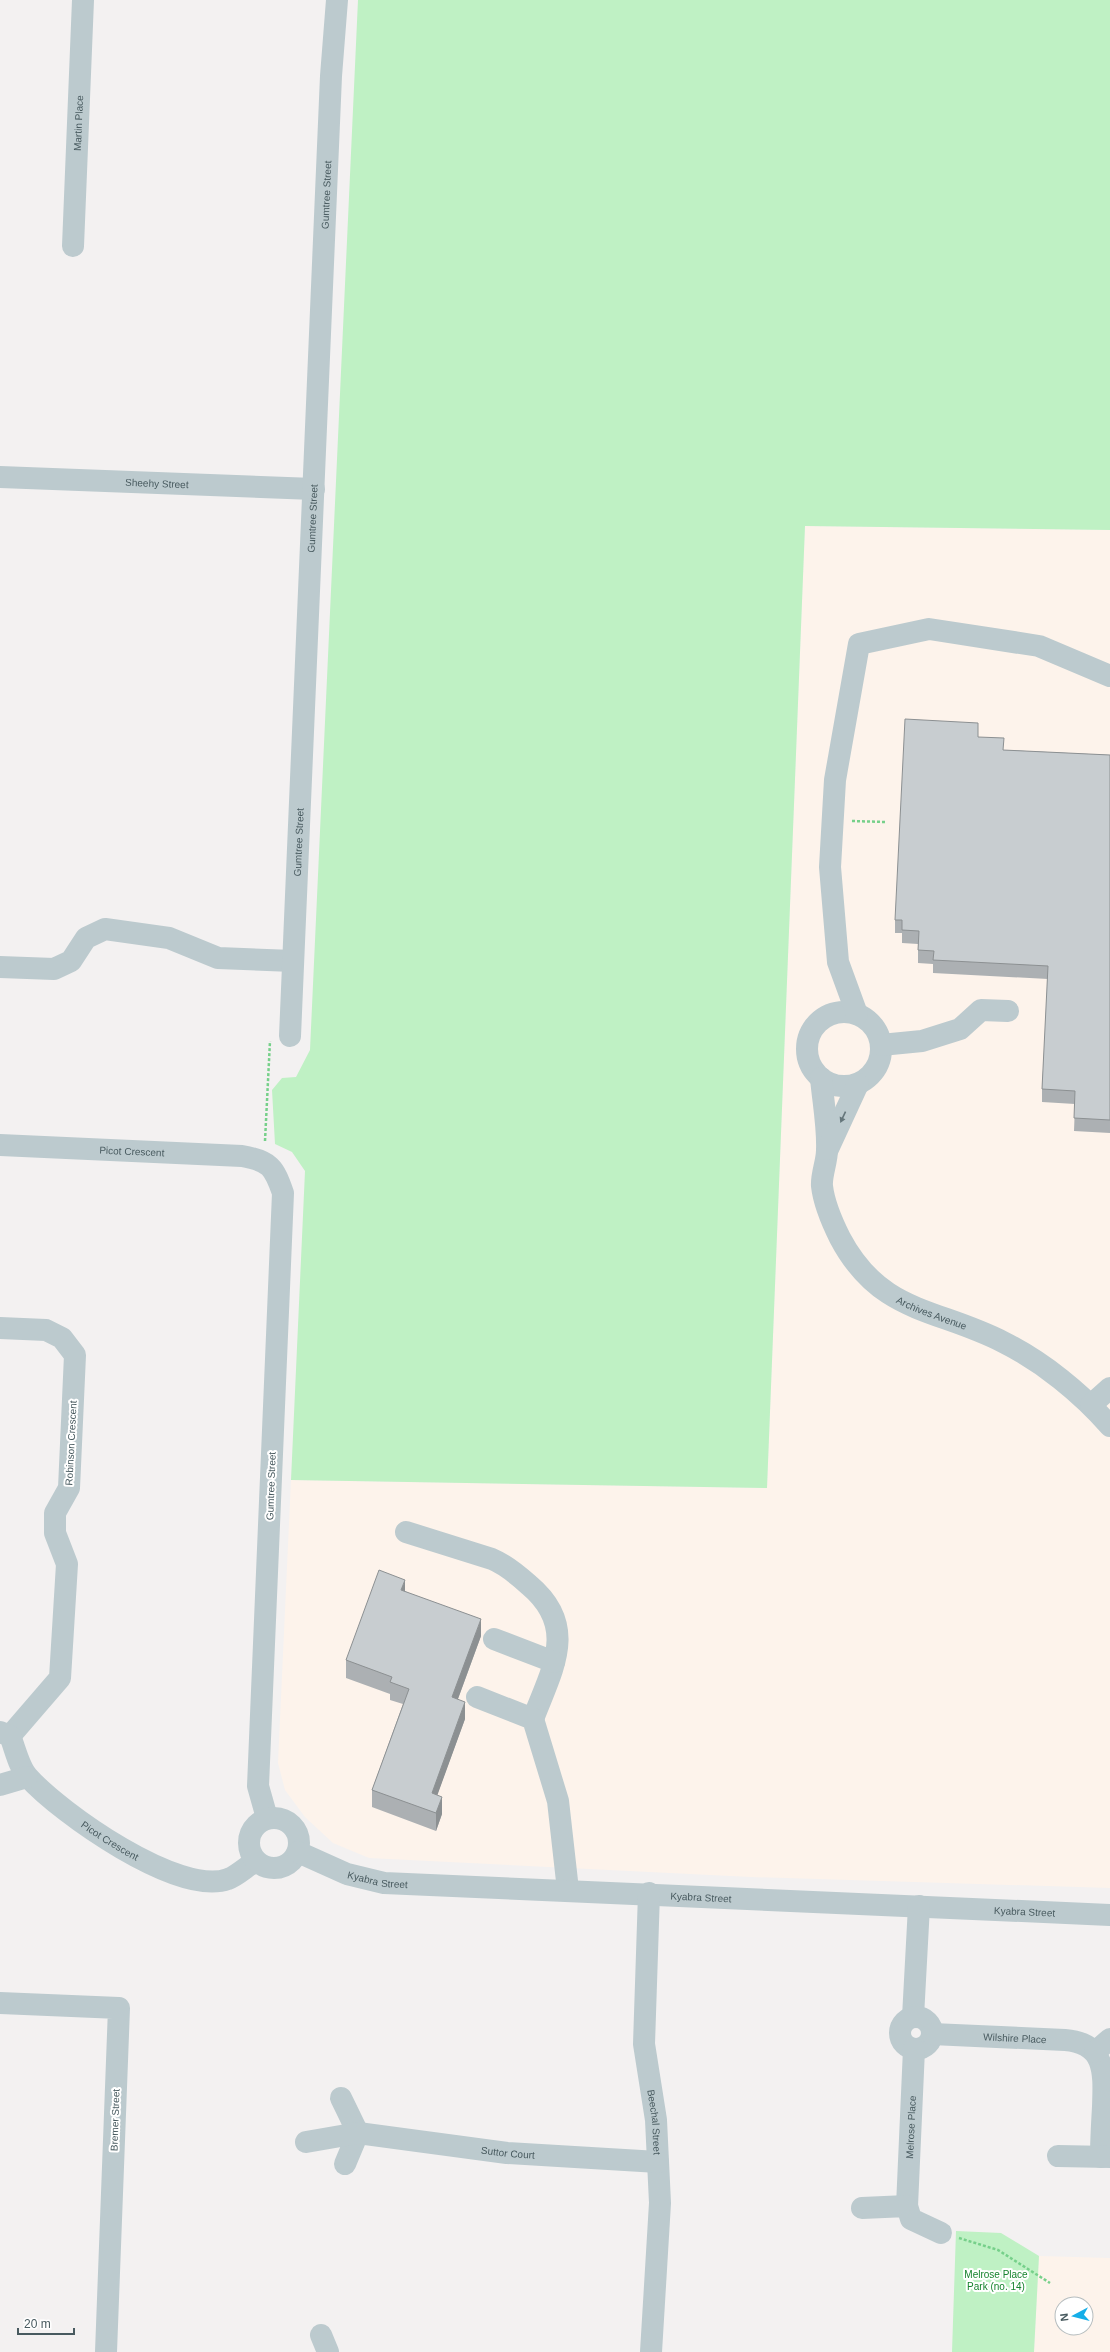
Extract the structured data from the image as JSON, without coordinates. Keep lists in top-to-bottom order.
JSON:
{
  "streets": {
    "street": [
      "Martin Place",
      "Gumtree Street",
      "Sheehy Street",
      "Picot Crescent",
      "Archives Avenue",
      "Robinson Crescent",
      "Kyabra Street",
      "Wilshire Place",
      "Bremer Street",
      "Beechal Street",
      "Melrose Place",
      "Suttor Court"
    ]
  },
  "crossings": [
    ["Gumtree Street", "Sheehy Street"],
    ["Gumtree Street", "Picot Crescent"],
    ["Gumtree Street", "Kyabra Street"],
    ["Picot Crescent", "Robinson Crescent"],
    ["Picot Crescent", "Kyabra Street"],
    ["Kyabra Street", "Beechal Street"],
    ["Wilshire Place", "Melrose Place"],
    ["Beechal Street", "Suttor Court"]
  ],
  "parks": ["Melrose Place Park (no. 14)"],
  "scale_bar": "20 m",
  "north": "left"
}
